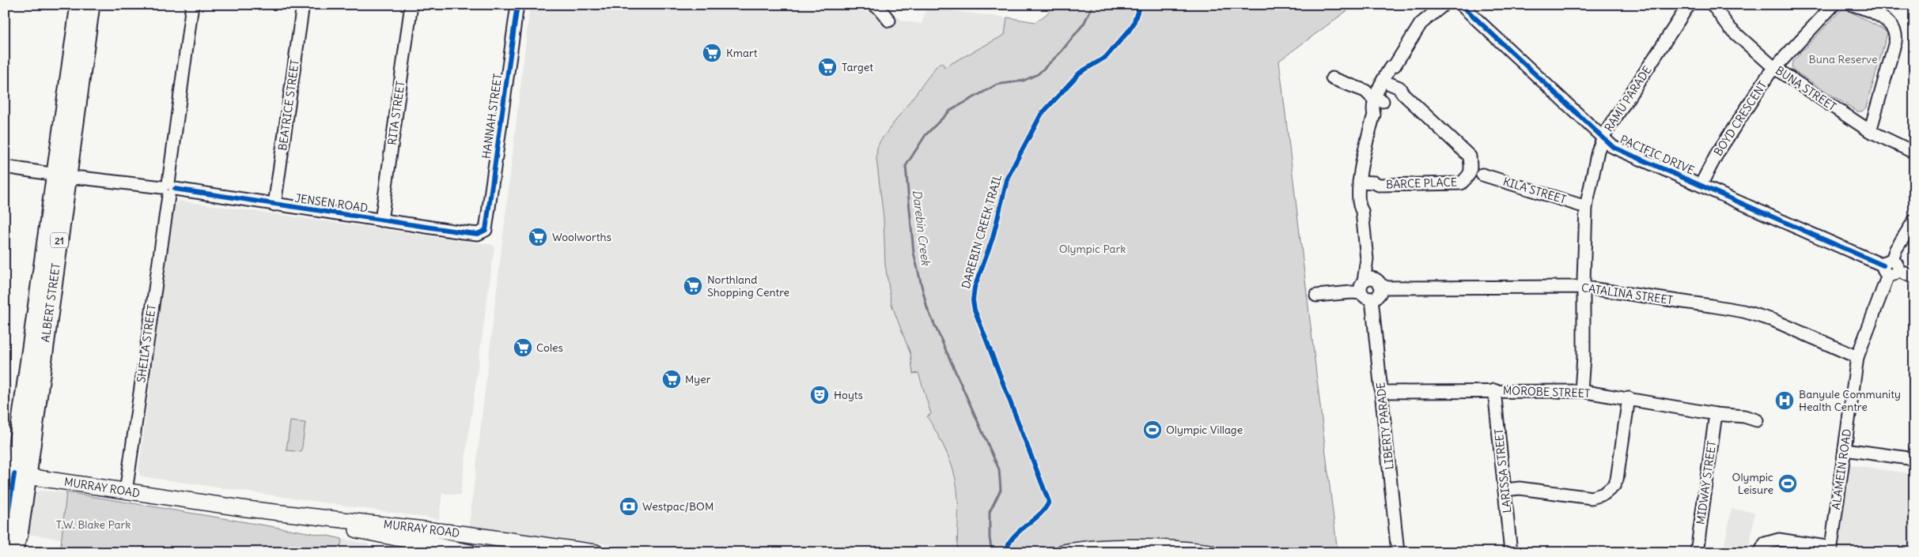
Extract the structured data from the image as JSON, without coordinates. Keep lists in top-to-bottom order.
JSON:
{
  "streets": {
    "highway": ["21", "ALBERT STREET"],
    "main road": ["MURRAY ROAD"],
    "street": [
      "BUNA STREET",
      "RAMU PARADE",
      "BEATRICE STREET",
      "RITA STREET",
      "HANNAH STREET",
      "BOYD CRESCENT",
      "PACIFIC DRIVE",
      "BARCE PLACE",
      "KILA STREET",
      "JENSEN ROAD",
      "CATALINA STREET",
      "SHEILA STREET",
      "MOROBE STREET",
      "LIBERTY PARADE",
      "ALAMEIN ROAD",
      "LARISSA STREET",
      "MIDWAY STREET"
    ],
    "cycle path": ["DAREBIN CREEK TRAIL"]
  },
  "crossings": [
    ["BUNA STREET", "BOYD CRESCENT"],
    ["RAMU PARADE", "PACIFIC DRIVE"],
    ["RAMU PARADE", "KILA STREET"],
    ["RAMU PARADE", "CATALINA STREET"],
    ["RAMU PARADE", "MOROBE STREET"],
    ["BEATRICE STREET", "JENSEN ROAD"],
    ["RITA STREET", "JENSEN ROAD"],
    ["HANNAH STREET", "JENSEN ROAD"],
    ["BOYD CRESCENT", "PACIFIC DRIVE"],
    ["PACIFIC DRIVE", "ALAMEIN ROAD"],
    ["BARCE PLACE", "LIBERTY PARADE"],
    ["JENSEN ROAD", "ALBERT STREET"],
    ["JENSEN ROAD", "SHEILA STREET"],
    ["CATALINA STREET", "LIBERTY PARADE"],
    ["CATALINA STREET", "ALAMEIN ROAD"],
    ["ALBERT STREET", "MURRAY ROAD"],
    ["SHEILA STREET", "MURRAY ROAD"],
    ["MOROBE STREET", "LIBERTY PARADE"],
    ["MOROBE STREET", "LARISSA STREET"],
    ["MOROBE STREET", "MIDWAY STREET"]
  ],
  "water": ["Darebin Creek"],
  "parks": ["Buna Reserve", "Olympic Park", "T.W. Blake Park"],
  "places": {
    "supermarket": [
      "Kmart",
      "Target",
      "Woolworths",
      "Northland Shopping Centre",
      "Coles",
      "Myer"
    ],
    "theatre": ["Hoyts"],
    "hospital": ["Banyule Community Health Centre"],
    "sports": ["Olympic Village", "Olympic Leisure"],
    "bank": ["Westpac/BOM"]
  }
}
